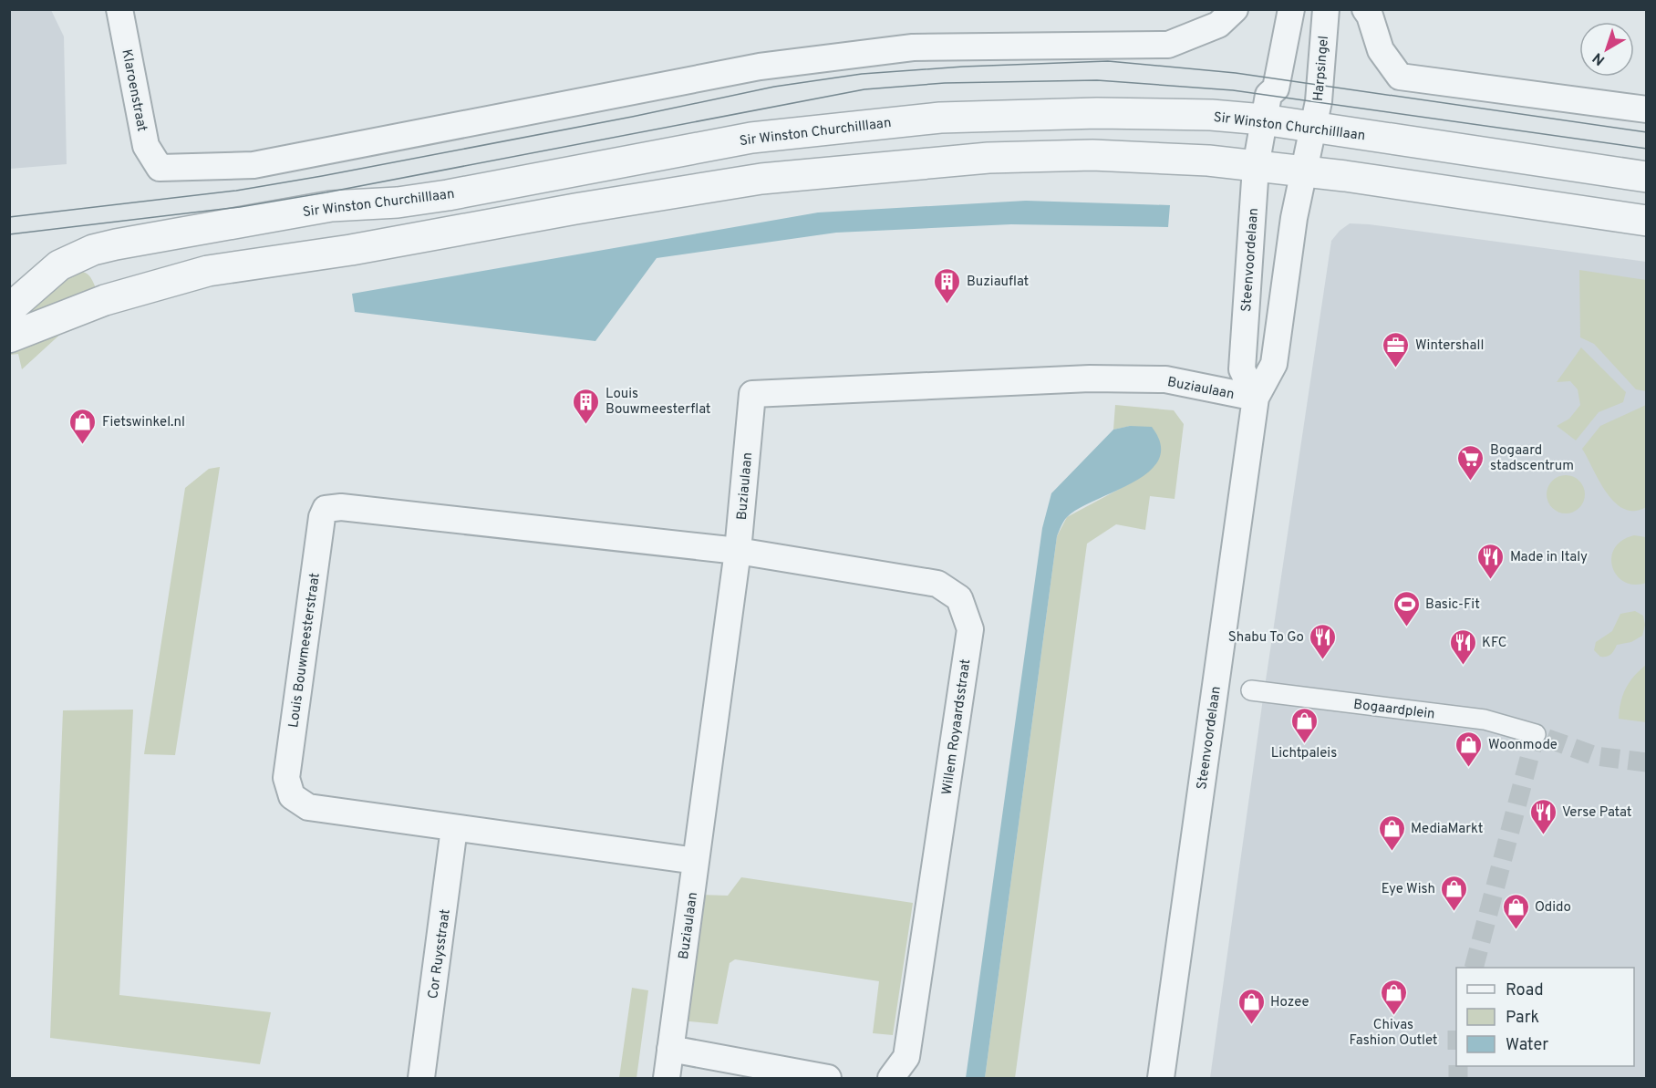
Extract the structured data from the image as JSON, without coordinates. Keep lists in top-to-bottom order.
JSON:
{
  "streets": {
    "street": [
      "Harpsingel",
      "Klaroenstraat",
      "Sir Winston Churchilllaan",
      "Steenvoordelaan",
      "Buziaulaan",
      "Louis Bouwmeesterstraat",
      "Bogaardplein",
      "Willem Royaardsstraat",
      "Cor Ruysstraat"
    ]
  },
  "crossings": [
    ["Harpsingel", "Sir Winston Churchilllaan"],
    ["Harpsingel", "Steenvoordelaan"],
    ["Sir Winston Churchilllaan", "Steenvoordelaan"],
    ["Steenvoordelaan", "Buziaulaan"],
    ["Buziaulaan", "Louis Bouwmeesterstraat"],
    ["Buziaulaan", "Willem Royaardsstraat"],
    ["Louis Bouwmeesterstraat", "Willem Royaardsstraat"],
    ["Louis Bouwmeesterstraat", "Cor Ruysstraat"]
  ],
  "places": {
    "building": ["Buziauflat", "Louis Bouwmeesterflat"],
    "office": ["Wintershall"],
    "shop": [
      "Fietswinkel.nl",
      "Lichtpaleis",
      "Woonmode",
      "MediaMarkt",
      "Eye Wish",
      "Odido",
      "Chivas Fashion Outlet",
      "Hozee"
    ],
    "supermarket": ["Bogaard stadscentrum"],
    "restaurant": [
      "Made in Italy",
      "Shabu To Go",
      "KFC",
      "Verse Patat"
    ],
    "sports": ["Basic-Fit"]
  },
  "legend": ["Road", "Park", "Water"],
  "north": "bottom left"
}
